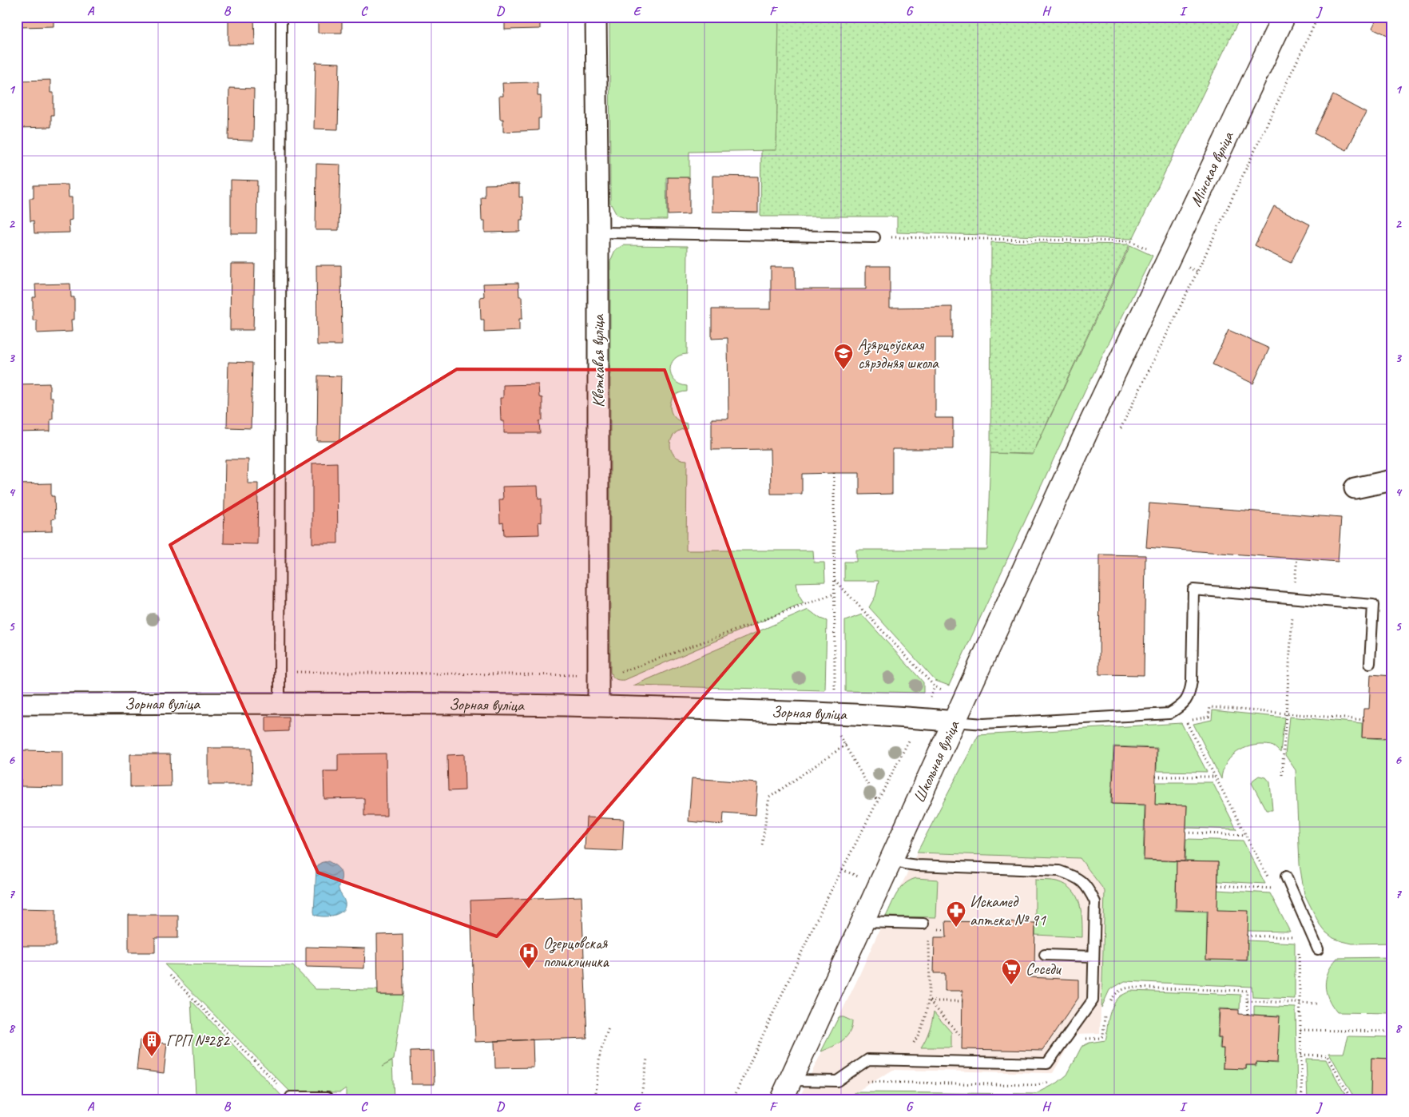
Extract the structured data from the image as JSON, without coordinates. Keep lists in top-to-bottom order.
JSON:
{
  "streets": {
    "street": [
      "Мінская вуліца",
      "Кветкавая вуліца",
      "Зорная вуліца",
      "Школьная вуліца"
    ]
  },
  "crossings": [
    ["Мінская вуліца", "Школьная вуліца"],
    ["Кветкавая вуліца", "Зорная вуліца"],
    ["Зорная вуліца", "Школьная вуліца"]
  ],
  "places": {
    "school or university": ["Азярцоўская сярэдняя школа"],
    "pharmacy": ["Искамед аптека № 91"],
    "hospital": ["Озерцовская поликлиника"],
    "supermarket": ["Соседи"],
    "building": ["ГРП №282"]
  },
  "grid": {
    "columns": [
      "A",
      "B",
      "C",
      "D",
      "E",
      "F",
      "G",
      "H",
      "I",
      "J"
    ],
    "rows": [
      "1",
      "2",
      "3",
      "4",
      "5",
      "6",
      "7",
      "8"
    ]
  }
}
